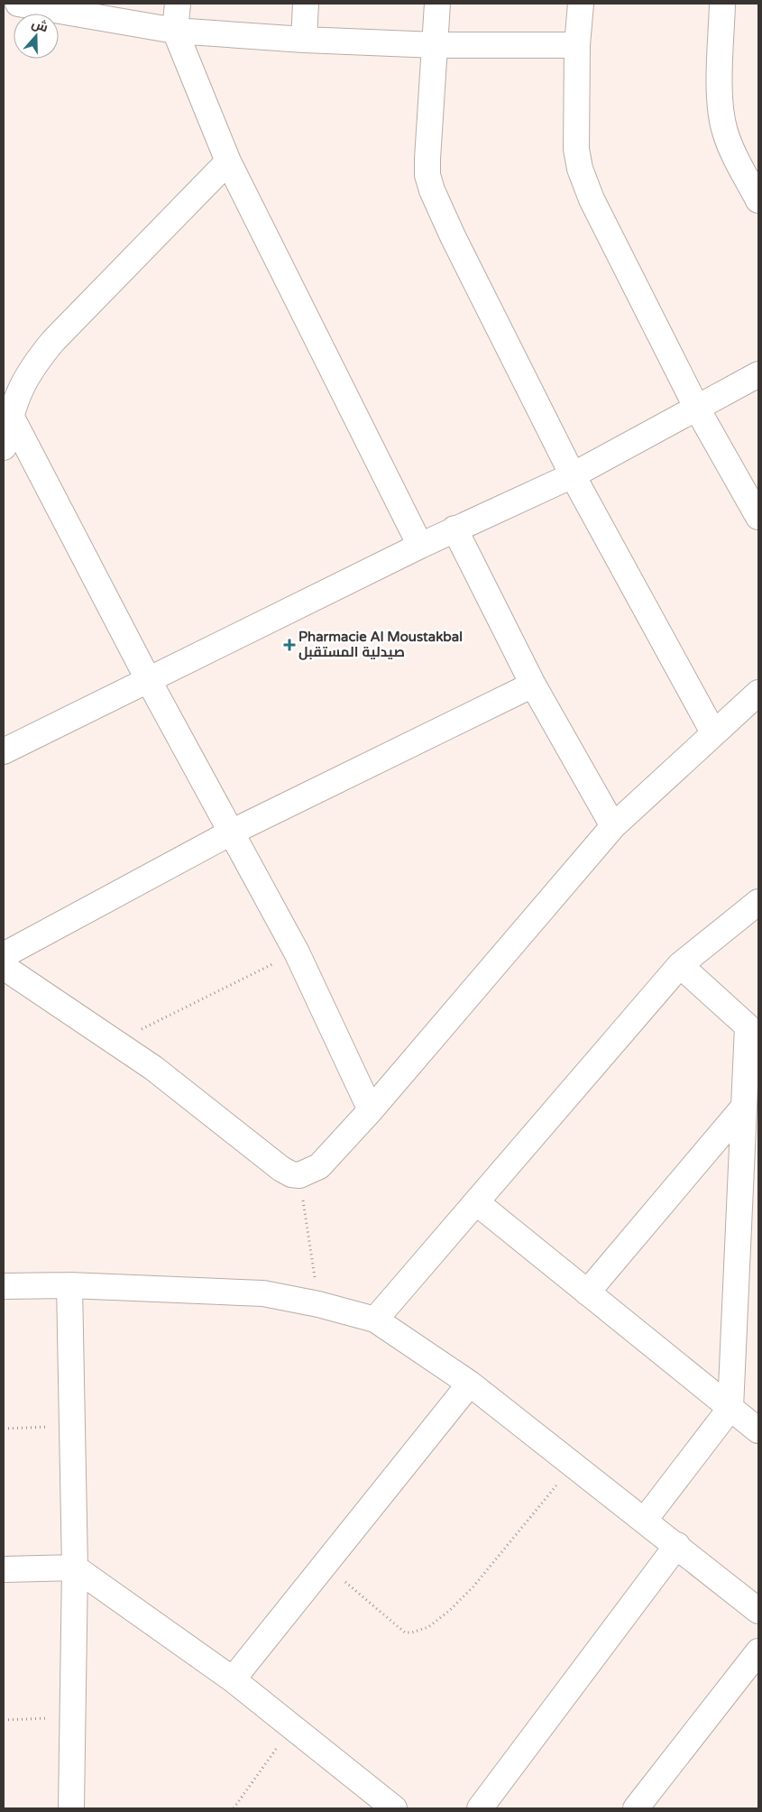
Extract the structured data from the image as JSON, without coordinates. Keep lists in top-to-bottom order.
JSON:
{
  "places": {
    "health": ["Pharmacie Al Moustakbal صيدلية المستقبل"]
  },
  "north": "top"
}
